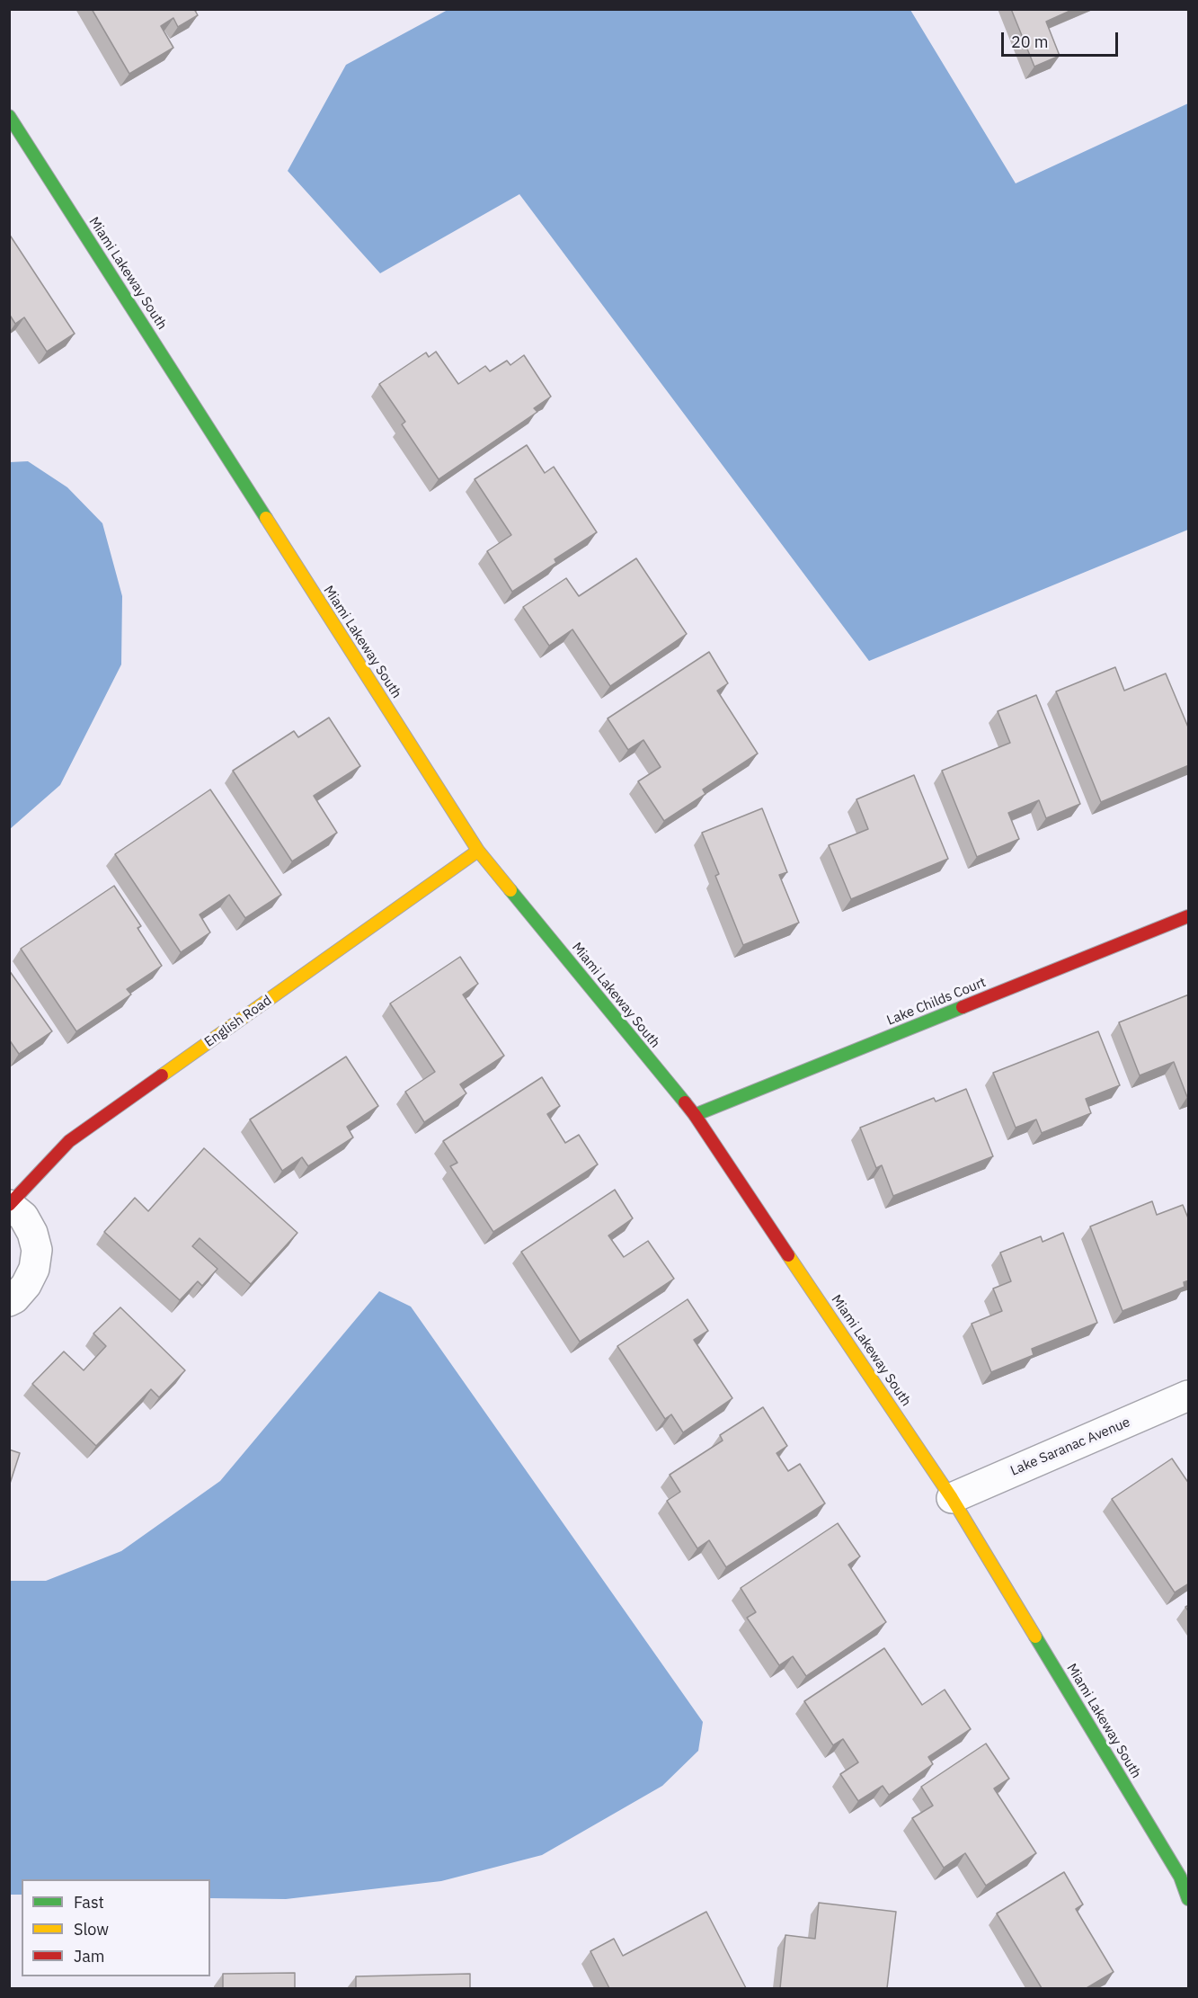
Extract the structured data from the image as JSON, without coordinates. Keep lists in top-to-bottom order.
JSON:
{
  "streets": {
    "street": [
      "Miami Lakeway South",
      "Lake Childs Court",
      "English Road",
      "Lake Saranac Avenue"
    ]
  },
  "crossings": [
    ["Miami Lakeway South", "Lake Childs Court"],
    ["Miami Lakeway South", "English Road"],
    ["Miami Lakeway South", "Lake Saranac Avenue"]
  ],
  "legend": ["Fast", "Slow", "Jam"],
  "scale_bar": "20 m"
}
